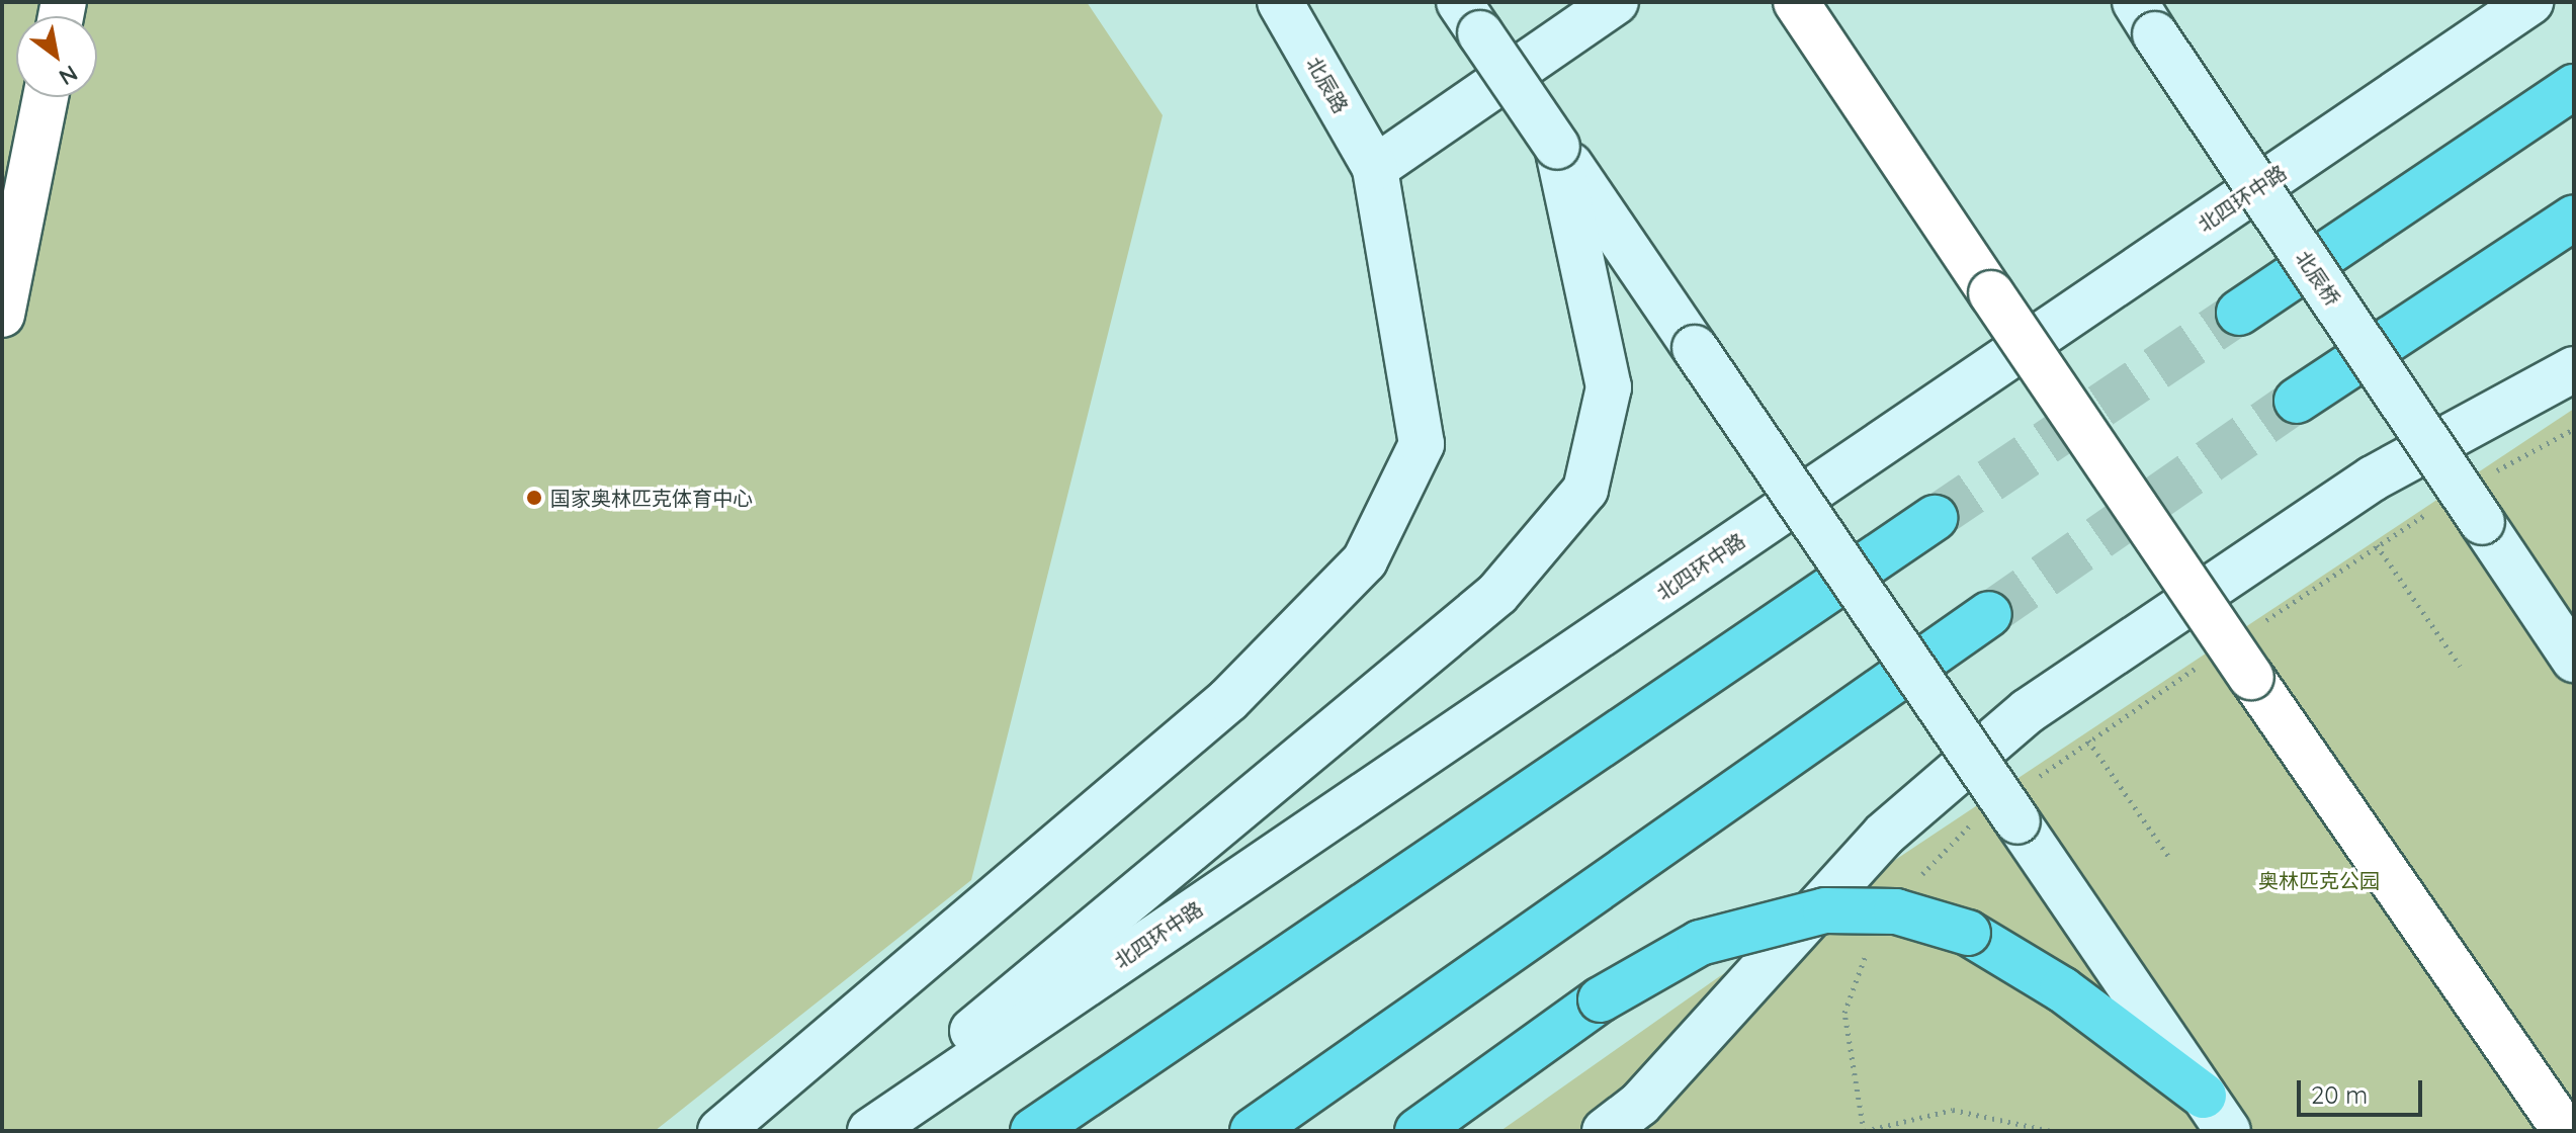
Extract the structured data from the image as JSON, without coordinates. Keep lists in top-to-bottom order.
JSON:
{
  "streets": {
    "street": ["北辰路", "北四环中路", "北辰桥"]
  },
  "parks": ["奥林匹克公园"],
  "places": ["国家奥林匹克体育中心"],
  "scale_bar": "20 m",
  "north": "bottom right"
}
